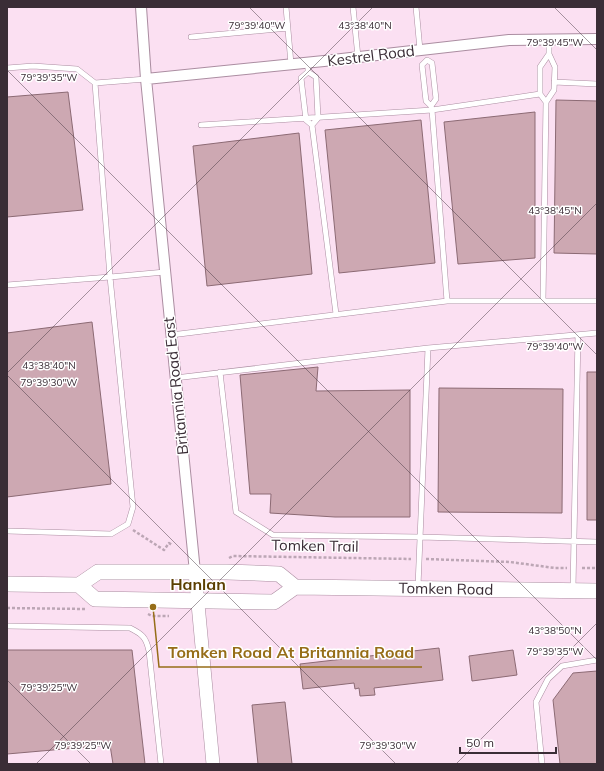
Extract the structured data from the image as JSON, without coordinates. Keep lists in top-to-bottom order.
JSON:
{
  "streets": {
    "main road": ["Tomken Road"],
    "street": ["Kestrel Road", "Britannia Road East"],
    "path": ["Tomken Trail"]
  },
  "crossings": [
    ["Kestrel Road", "Britannia Road East"]
  ],
  "districts": ["Hanlan"],
  "places": ["Tomken Road At Britannia Road"],
  "scale_bar": "50 m",
  "coordinates": [
    "79°39'40\"W",
    "43°38'40\"N",
    "79°39'45\"W",
    "79°39'35\"W",
    "43°38'45\"N",
    "79°39'30\"W",
    "43°38'50\"N",
    "79°39'25\"W"
  ]
}
